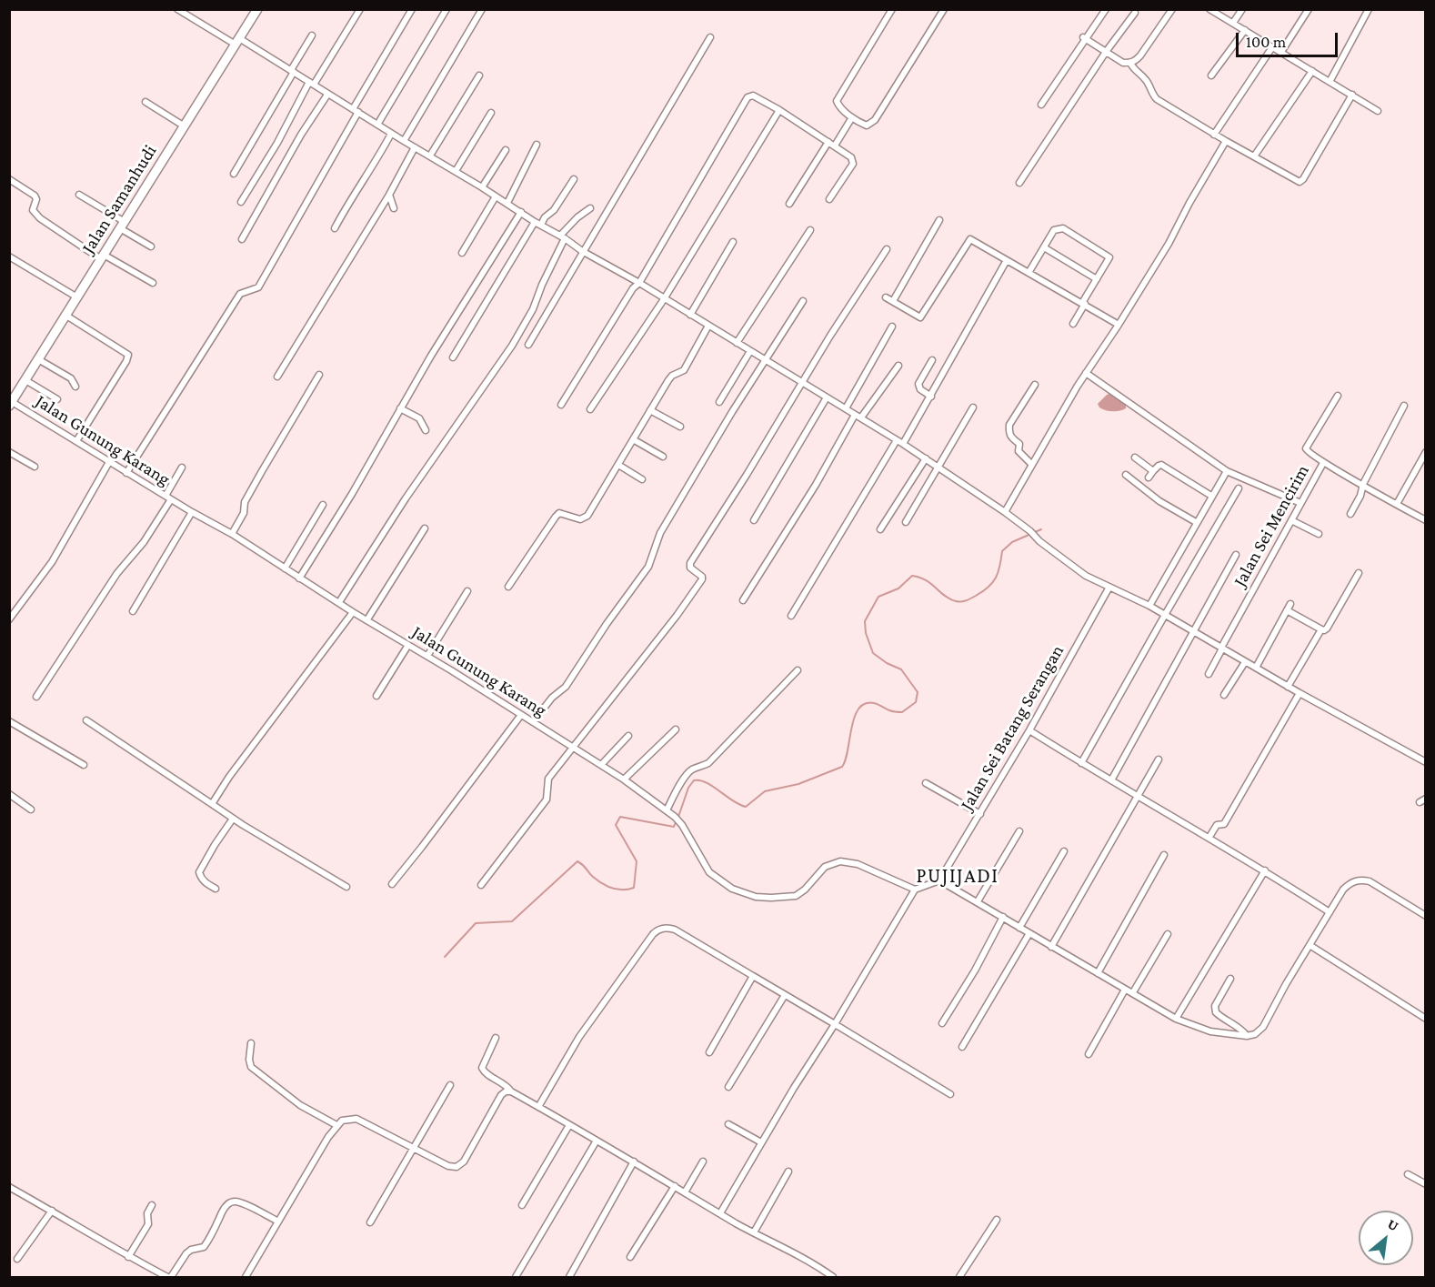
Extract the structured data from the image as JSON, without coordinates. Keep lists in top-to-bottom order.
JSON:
{
  "streets": {
    "street": [
      "Jalan Samanhudi",
      "Jalan Gunung Karang",
      "Jalan Sei Mencirim",
      "Jalan Sei Batang Serangan"
    ]
  },
  "crossings": [
    ["Jalan Samanhudi", "Jalan Gunung Karang"]
  ],
  "districts": ["PUJIJADI"],
  "scale_bar": "100 m",
  "north": "top right"
}
